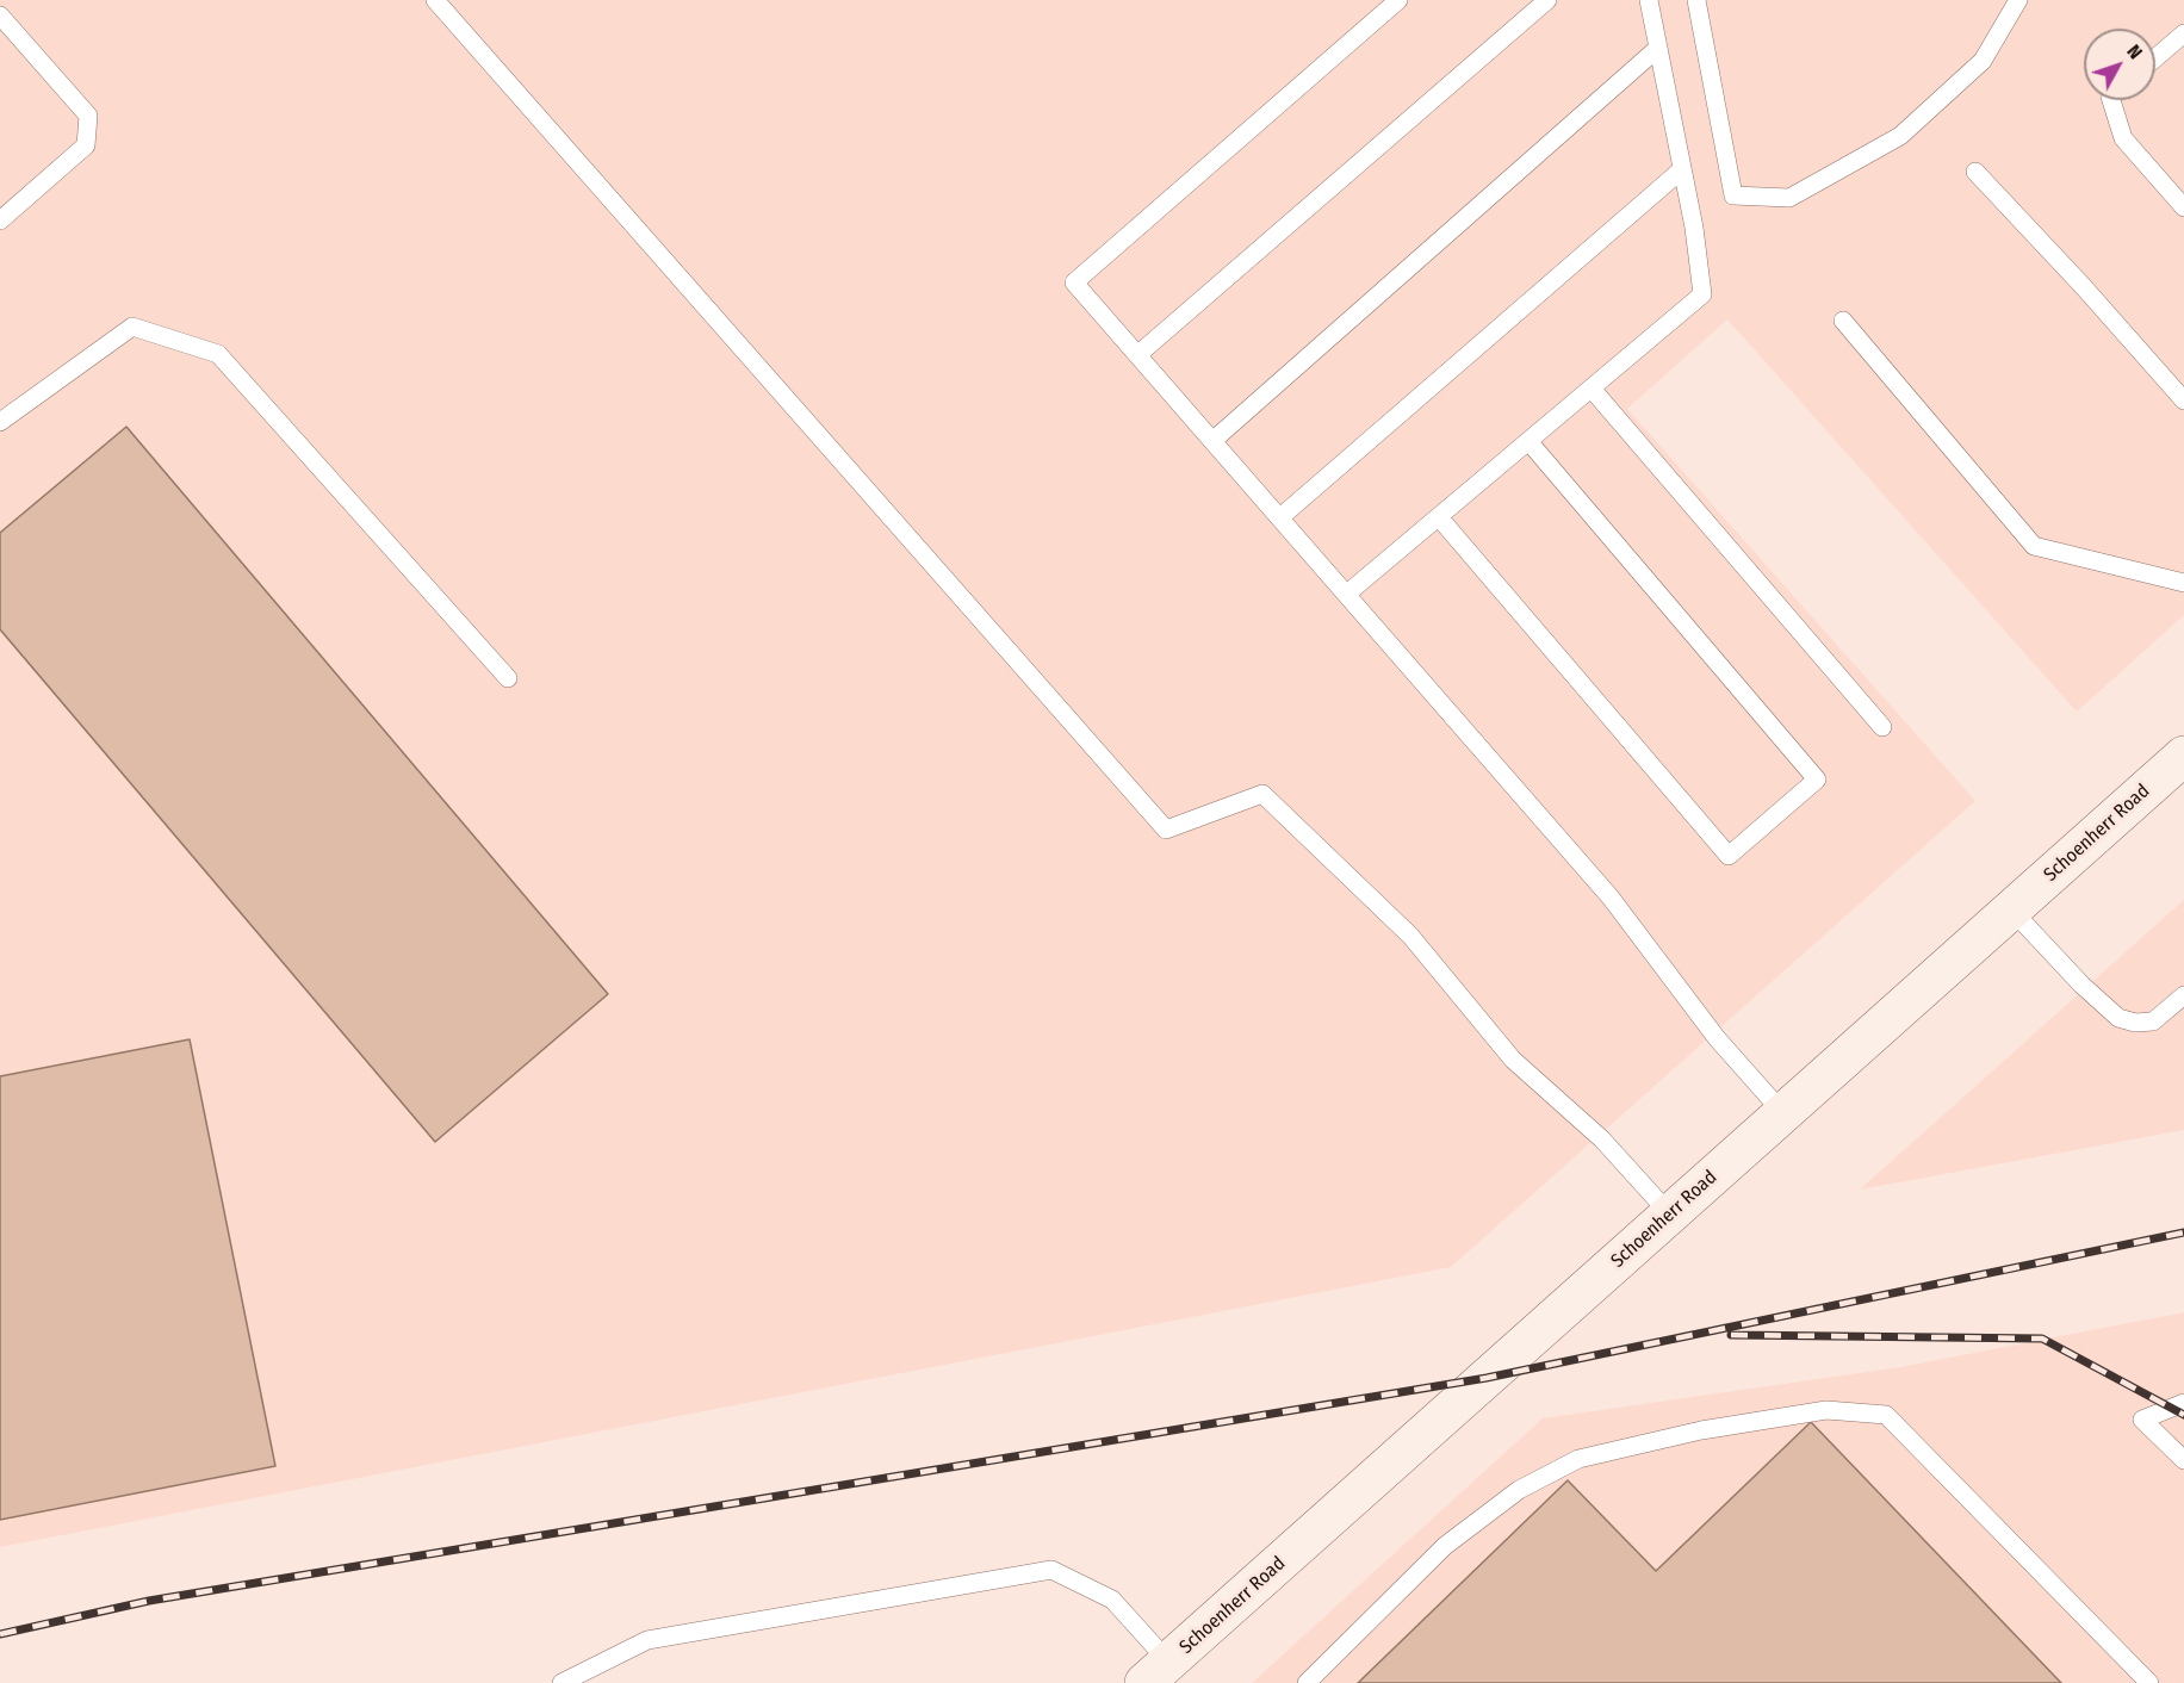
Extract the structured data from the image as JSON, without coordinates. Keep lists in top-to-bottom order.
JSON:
{
  "streets": {
    "main road": ["Schoenherr Road"]
  },
  "north": "top right"
}
